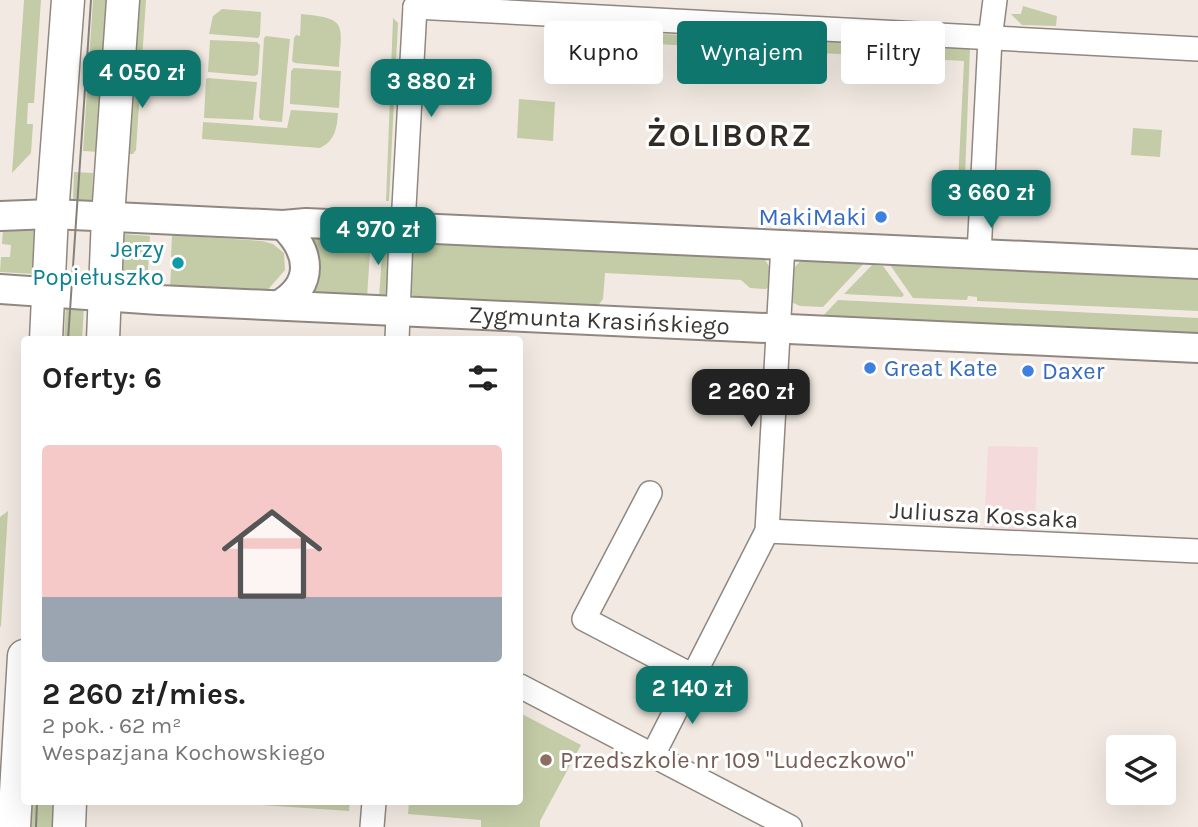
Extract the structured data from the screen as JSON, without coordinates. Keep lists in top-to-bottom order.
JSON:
{
  "streets": {
    "street": ["Zygmunta Krasińskiego", "Juliusza Kossaka"]
  },
  "districts": ["ŻOLIBORZ"],
  "places": [
    "MakiMaki",
    "Jerzy Popiełuszko",
    "Great Kate",
    "Daxer",
    "Przedszkole nr 109 \"Ludeczkowo\""
  ],
  "page": {
    "chip": ["Kupno", "Wynajem", "Filtry"],
    "price": [
      "4 050 zł",
      "3 880 zł",
      "3 660 zł",
      "4 970 zł",
      "2 260 zł",
      "2 140 zł"
    ],
    "heading": "Oferty: 6",
    "list": [
      {
        "name": "2 260 zł/mies.",
        "note": "2 pok. · 62 m² · Wespazjana Kochowskiego"
      }
    ]
  }
}
